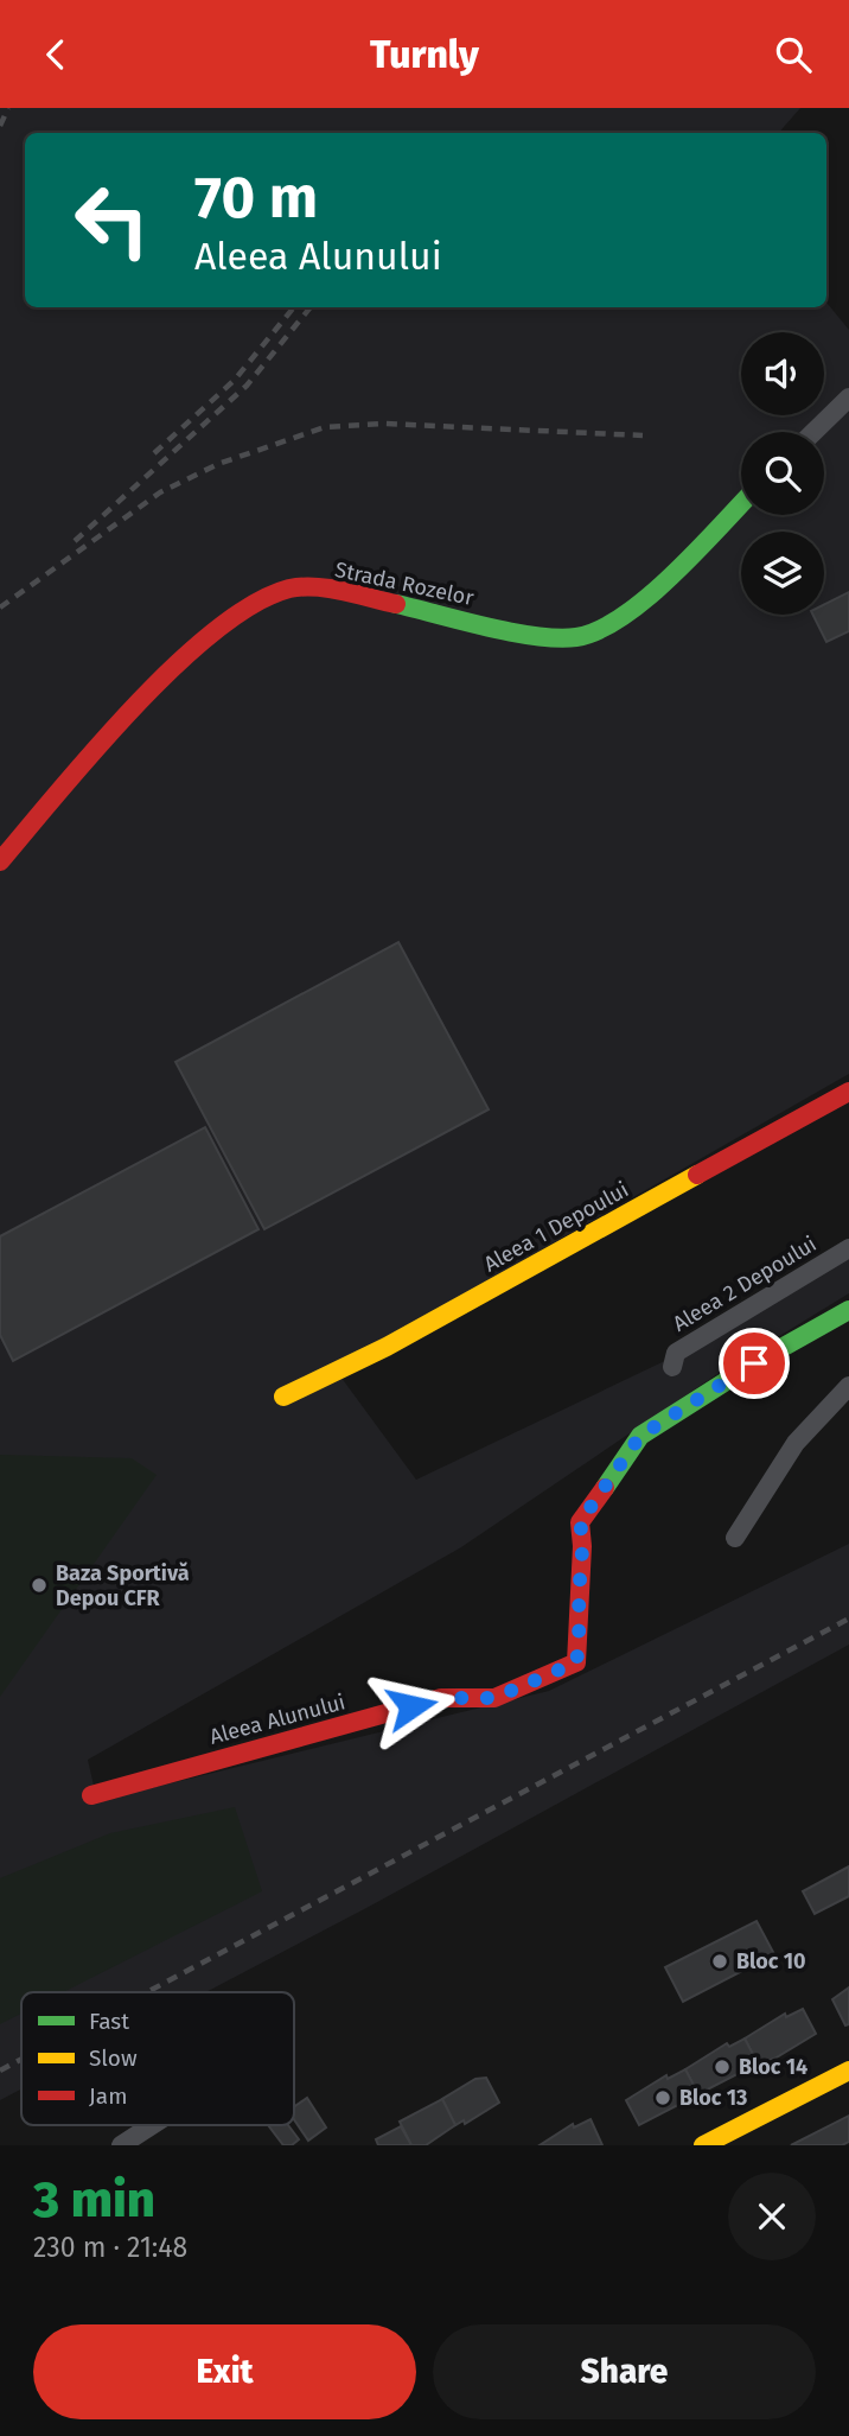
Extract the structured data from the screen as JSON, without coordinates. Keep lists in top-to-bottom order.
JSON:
{
  "streets": {
    "street": [
      "Strada Rozelor",
      "Aleea 1 Depoului",
      "Aleea 2 Depoului",
      "Aleea Alunului"
    ]
  },
  "places": [
    "Baza Sportivă Depou CFR",
    "Bloc 10",
    "Bloc 14",
    "Bloc 13"
  ],
  "legend": ["Fast", "Slow", "Jam"],
  "page": {
    "header": "Turnly",
    "turn": ["70 m", "Aleea Alunului"],
    "heading": ["3 min", "230 m · 21:48"],
    "buttons": ["Exit", "Share"]
  }
}
